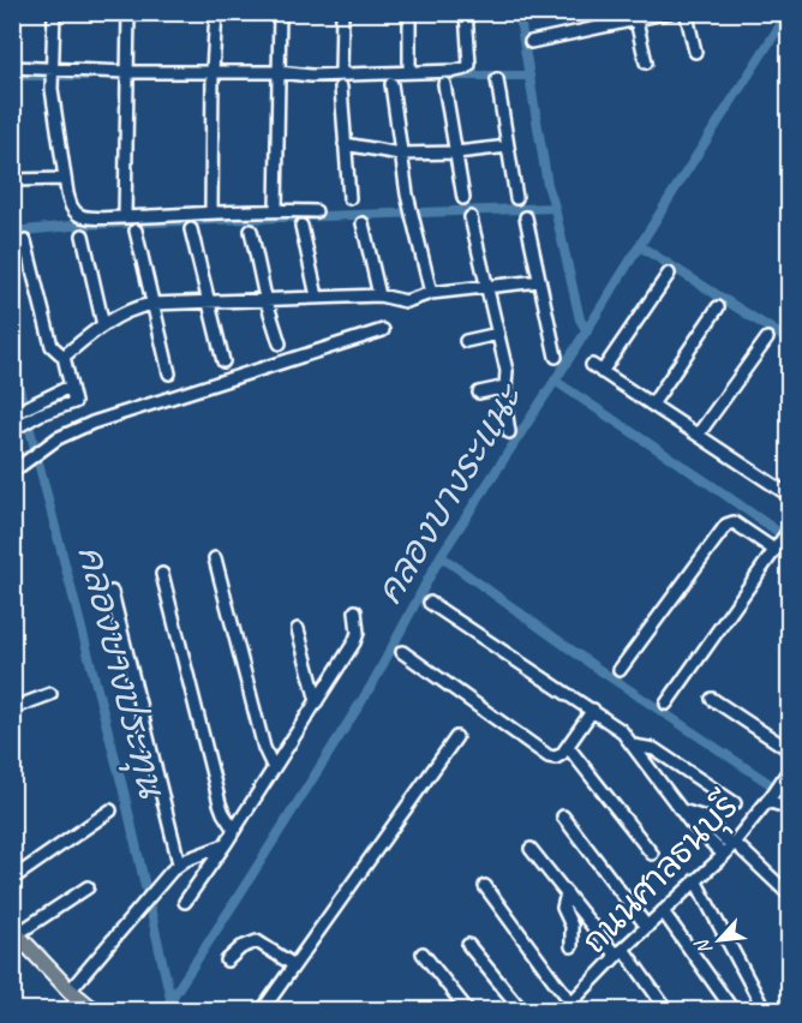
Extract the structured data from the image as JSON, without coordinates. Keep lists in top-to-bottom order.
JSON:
{
  "streets": {
    "street": ["ถนนศาลธนบุรี"]
  },
  "water": ["คลองบางระแนะ", "คลองบางประทุน"],
  "north": "bottom left"
}
